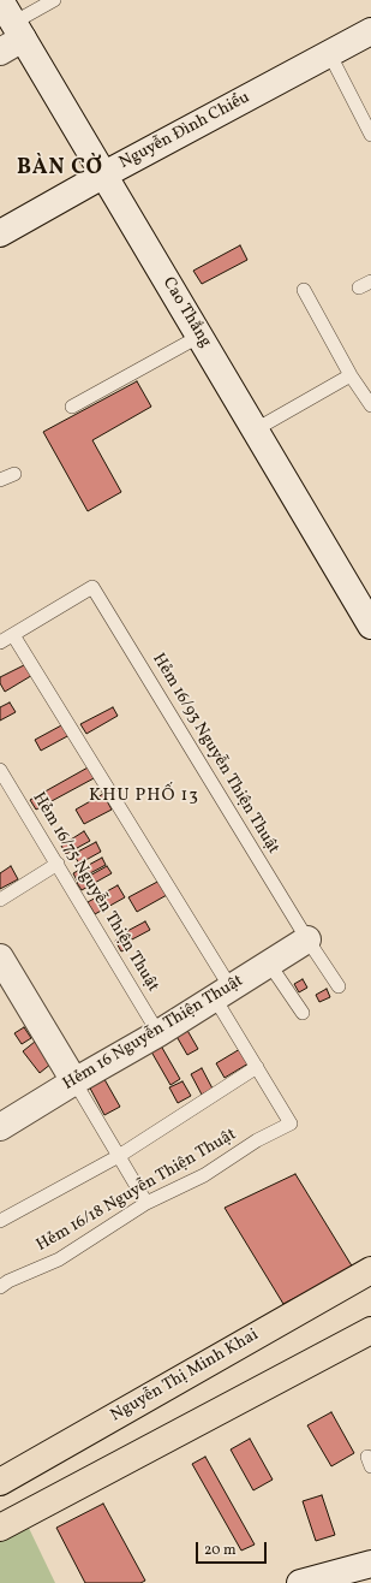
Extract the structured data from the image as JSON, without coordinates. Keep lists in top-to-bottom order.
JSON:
{
  "streets": {
    "main road": [
      "Nguyễn Đình Chiểu",
      "Cao Thắng",
      "Hẻm 16 Nguyễn Thiện Thuật",
      "Nguyễn Thị Minh Khai"
    ],
    "lane": ["Hẻm 16/93 Nguyễn Thiện Thuật", "Hẻm 16/75 Nguyễn Thiện Thuật", "Hẻm 16/18 Nguyễn Thiện Thuật"]
  },
  "crossings": [
    ["Nguyễn Đình Chiểu", "Cao Thắng"],
    ["Hẻm 16/93 Nguyễn Thiện Thuật", "Hẻm 16 Nguyễn Thiện Thuật"],
    ["Hẻm 16/75 Nguyễn Thiện Thuật", "Hẻm 16 Nguyễn Thiện Thuật"]
  ],
  "districts": ["BÀN CỜ", "KHU PHỐ 13"],
  "scale_bar": "20 m"
}
